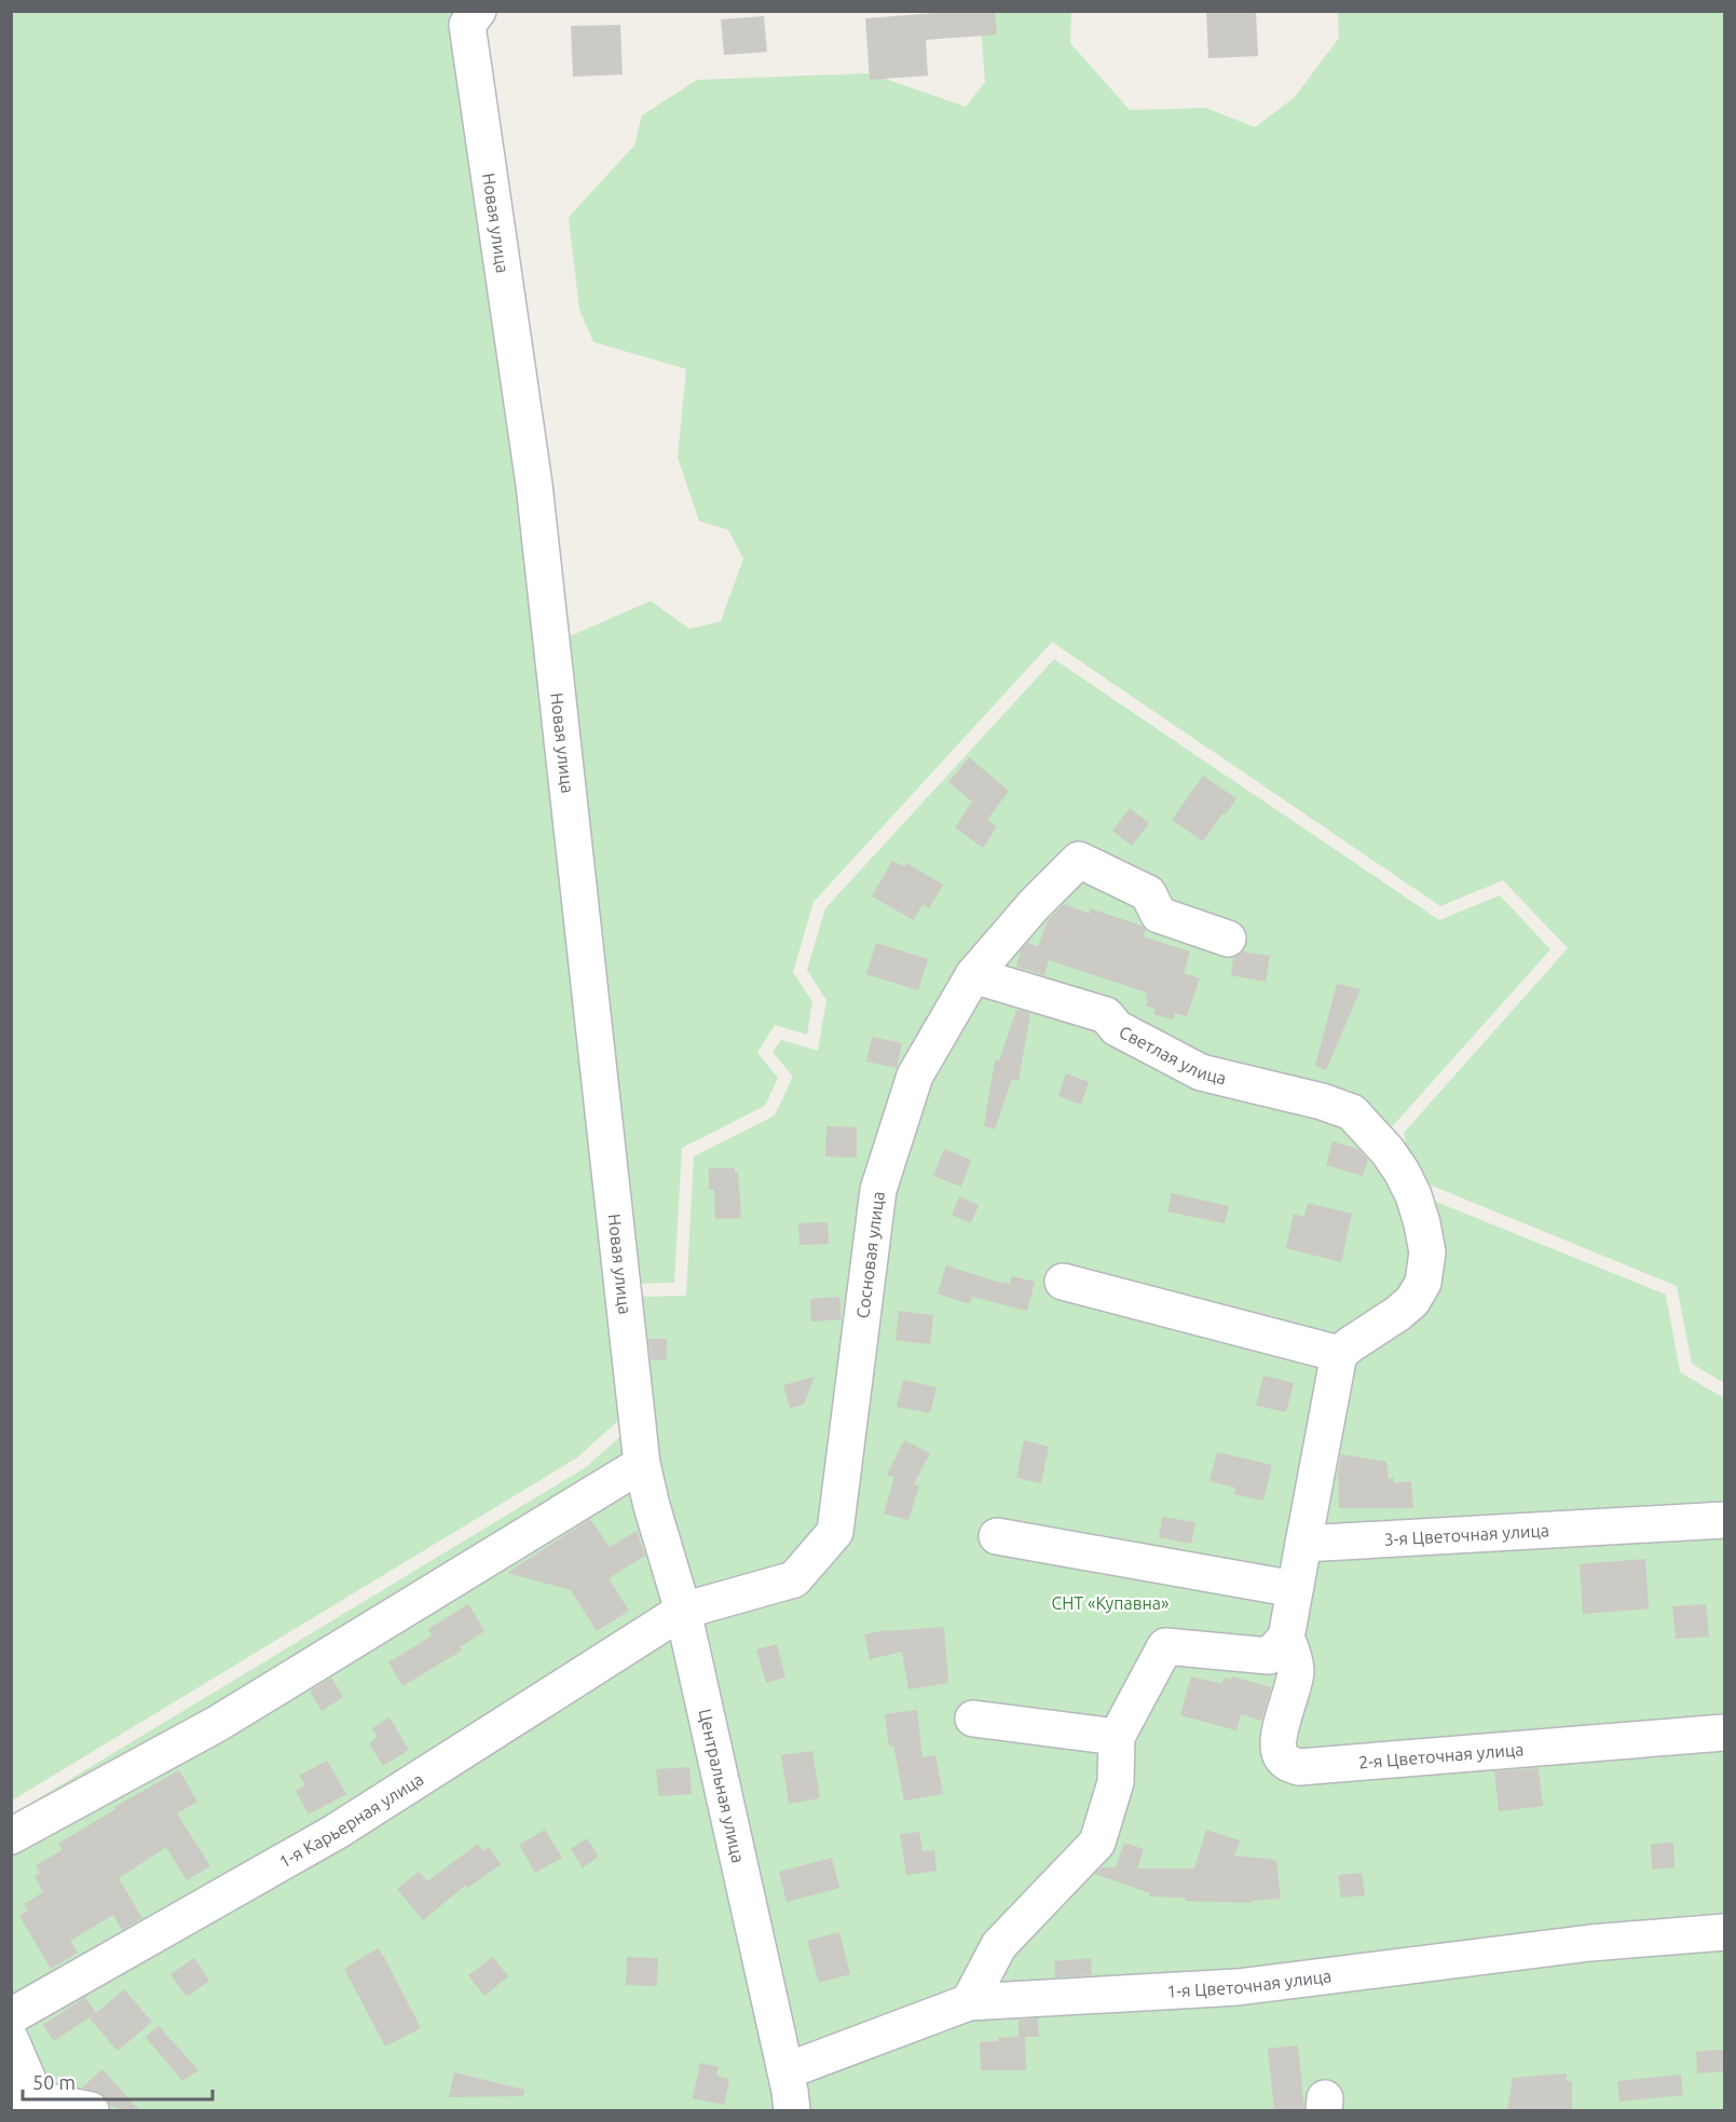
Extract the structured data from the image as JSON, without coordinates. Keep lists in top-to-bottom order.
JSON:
{
  "streets": {
    "street": [
      "Новая улица",
      "Светлая улица",
      "Сосновая улица",
      "3-я Цветочная улица",
      "2-я Цветочная улица",
      "Центральная улица",
      "1-я Карьерная улица",
      "1-я Цветочная улица"
    ]
  },
  "crossings": [
    ["Новая улица", "Центральная улица"],
    ["Светлая улица", "Сосновая улица"],
    ["Сосновая улица", "Центральная улица"],
    ["Сосновая улица", "1-я Карьерная улица"],
    ["Центральная улица", "1-я Карьерная улица"],
    ["Центральная улица", "1-я Цветочная улица"]
  ],
  "parks": ["СНТ «Купавна»"],
  "scale_bar": "50 m"
}
